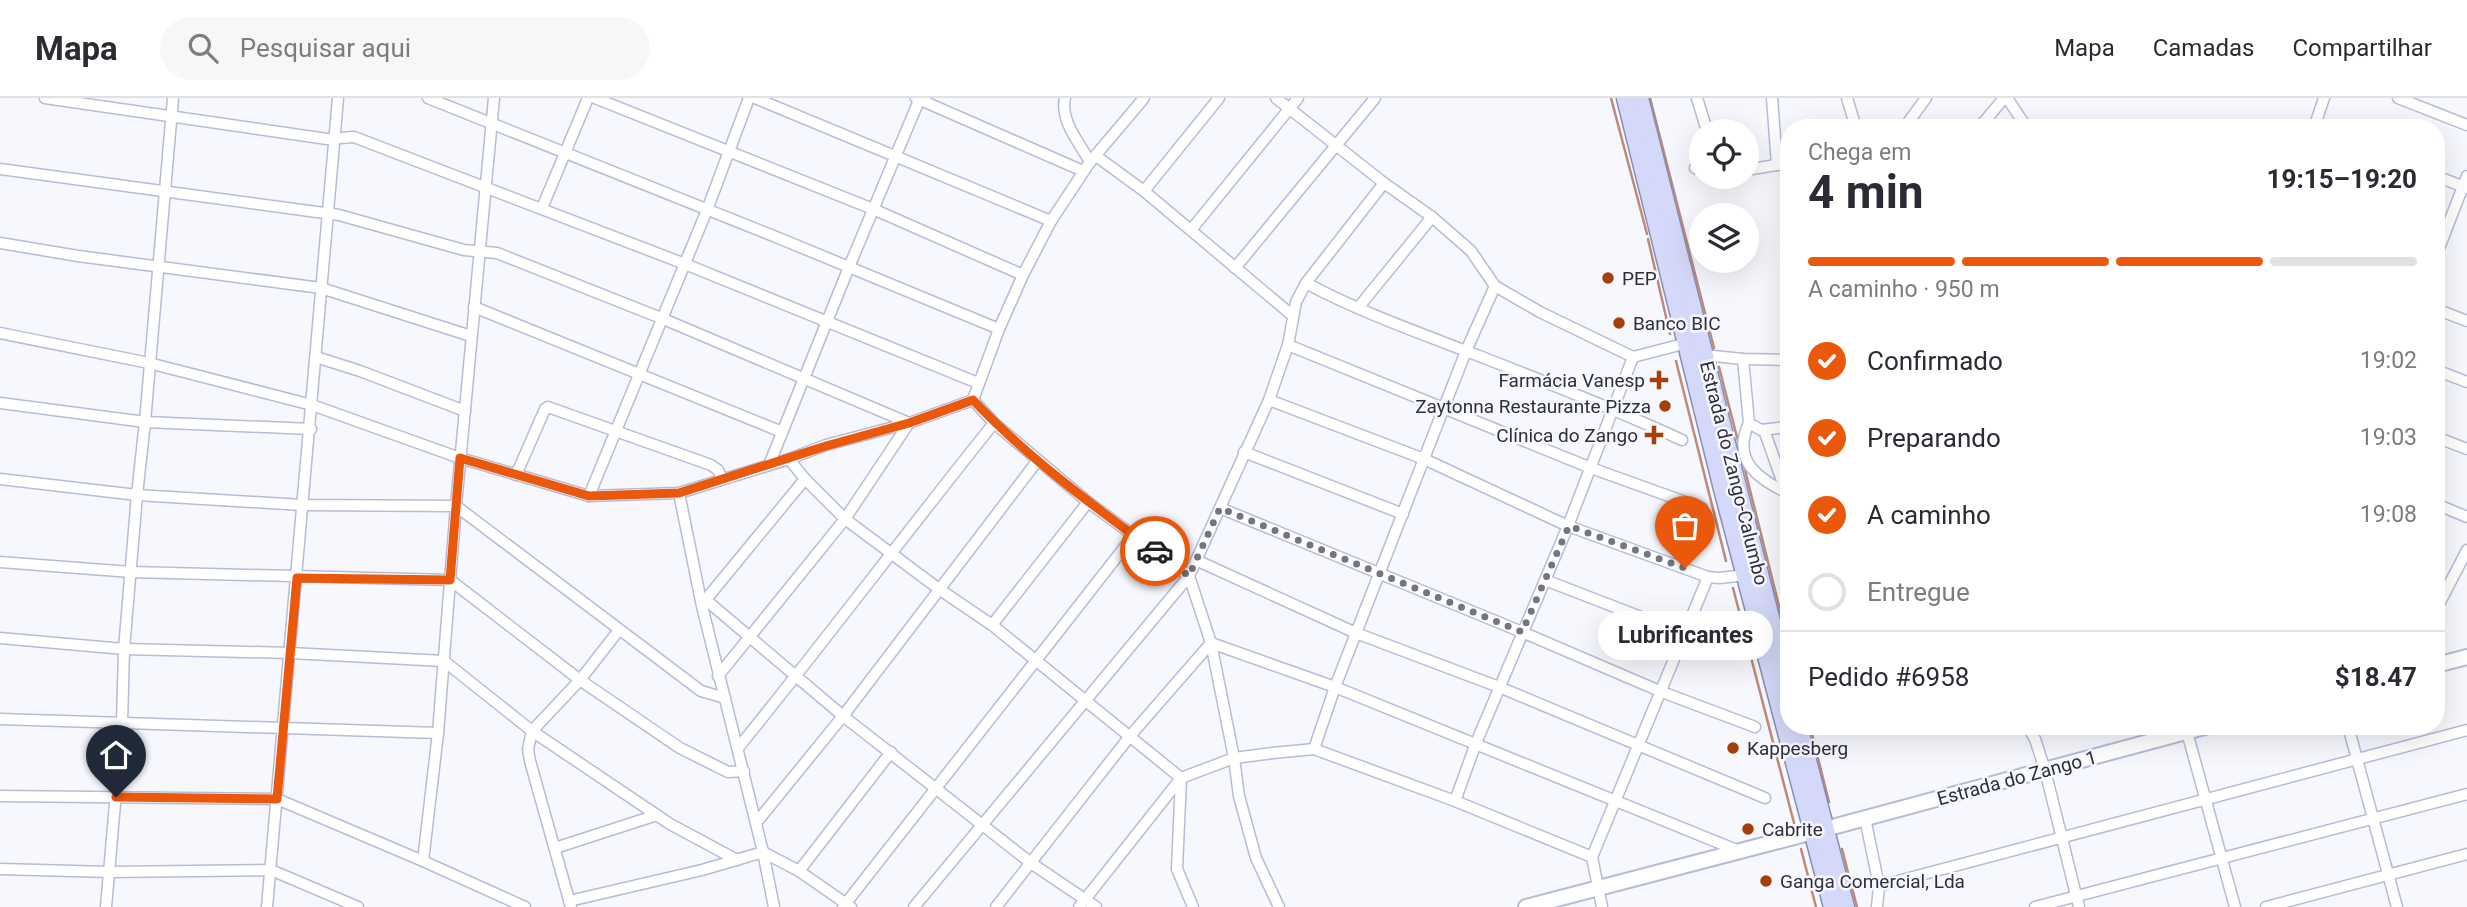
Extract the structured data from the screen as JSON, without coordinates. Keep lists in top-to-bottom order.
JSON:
{
  "streets": {
    "main road": ["Estrada do Zango-Calumbo"],
    "street": ["Estrada do Zango 1"]
  },
  "crossings": [
    ["Estrada do Zango-Calumbo", "Estrada do Zango 1"]
  ],
  "places": {
    "other": [
      "PEP",
      "Banco BIC",
      "Zaytonna Restaurante Pizza",
      "Lubrificantes",
      "Kappesberg",
      "Cabrite",
      "Ganga Comercial, Lda"
    ],
    "health": ["Farmácia Vanesp", "Clínica do Zango"]
  },
  "page": {
    "header": "Mapa",
    "search": "Pesquisar aqui",
    "nav": ["Mapa", "Camadas", "Compartilhar"],
    "heading": ["4 min", "Chega em", "19:15–19:20"],
    "panel": ["Pedido #6958", "$18.47"],
    "bar": "A caminho · 950 m",
    "list": [
      ["Confirmado", "19:02"],
      ["Preparando", "19:03"],
      ["A caminho", "19:08"],
      "Entregue"
    ],
    "bubble": "Lubrificantes"
  }
}
